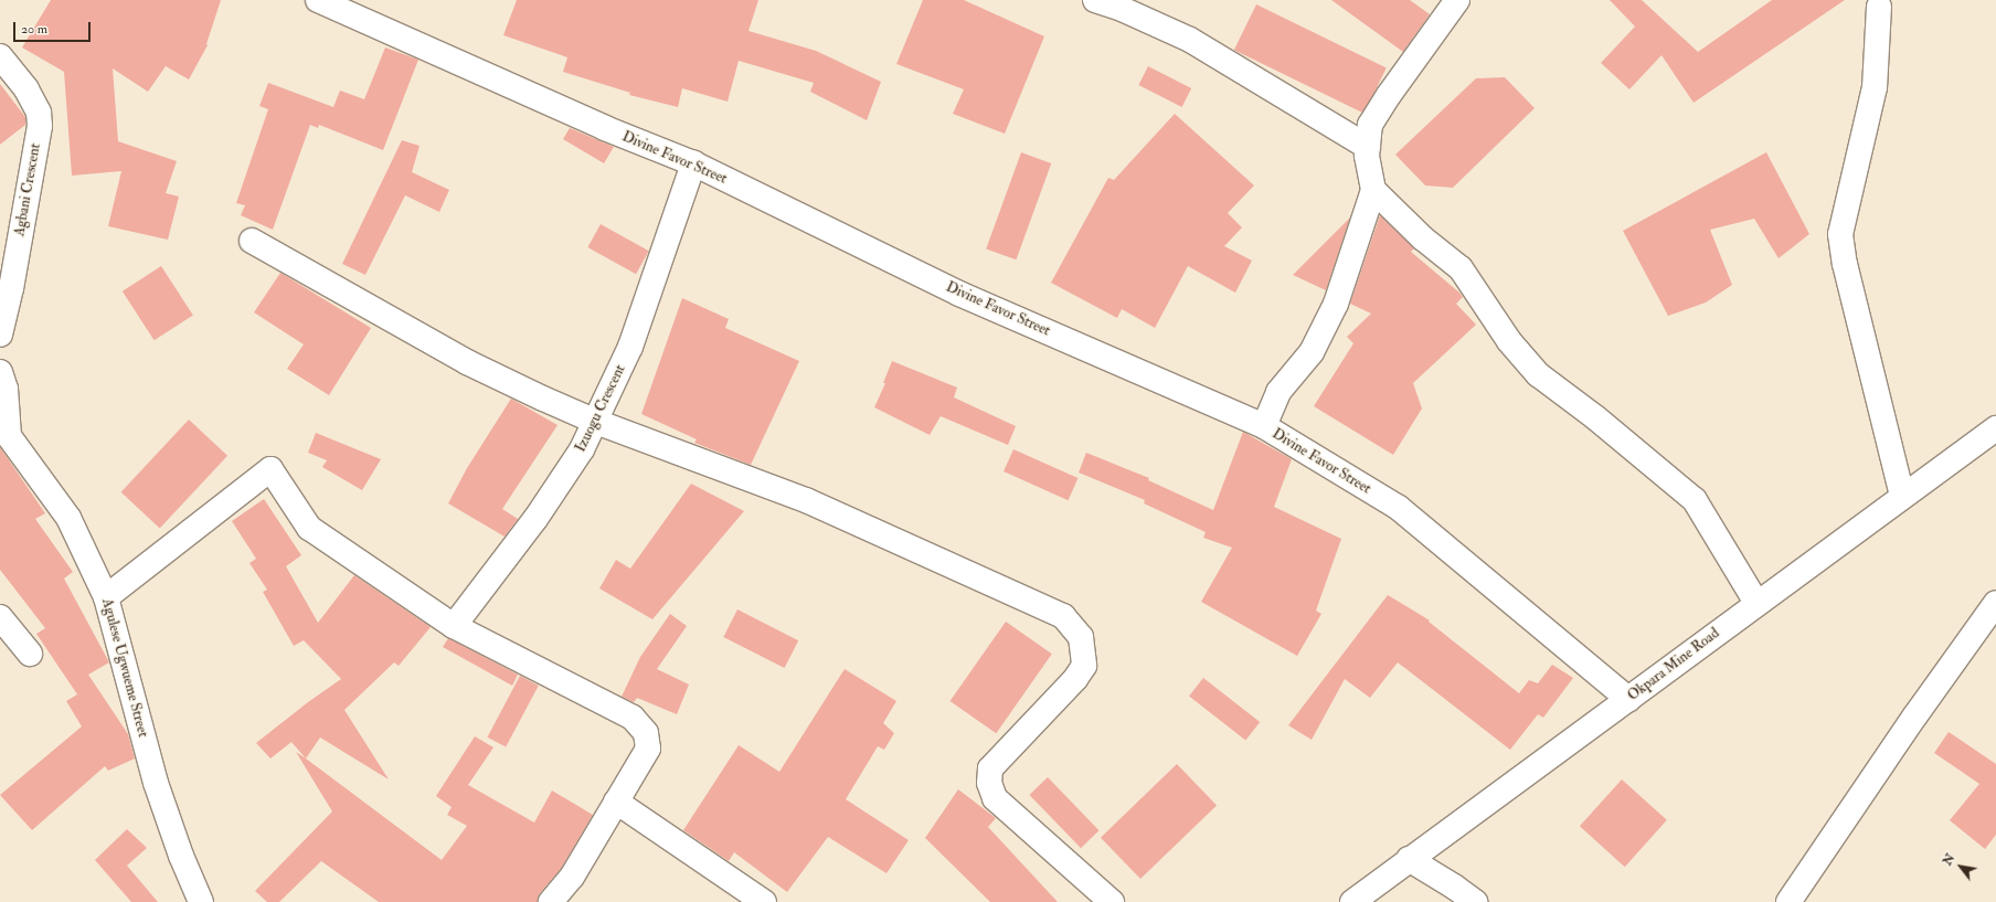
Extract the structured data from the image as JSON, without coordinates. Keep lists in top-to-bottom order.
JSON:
{
  "streets": {
    "street": [
      "Divine Favor Street",
      "Agbani Crescent",
      "Izuogu Crescent",
      "Okpara Mine Road",
      "Agulese Ugwueme Street"
    ]
  },
  "crossings": [
    ["Divine Favor Street", "Izuogu Crescent"],
    ["Divine Favor Street", "Okpara Mine Road"]
  ],
  "scale_bar": "20 m",
  "north": "top left"
}
